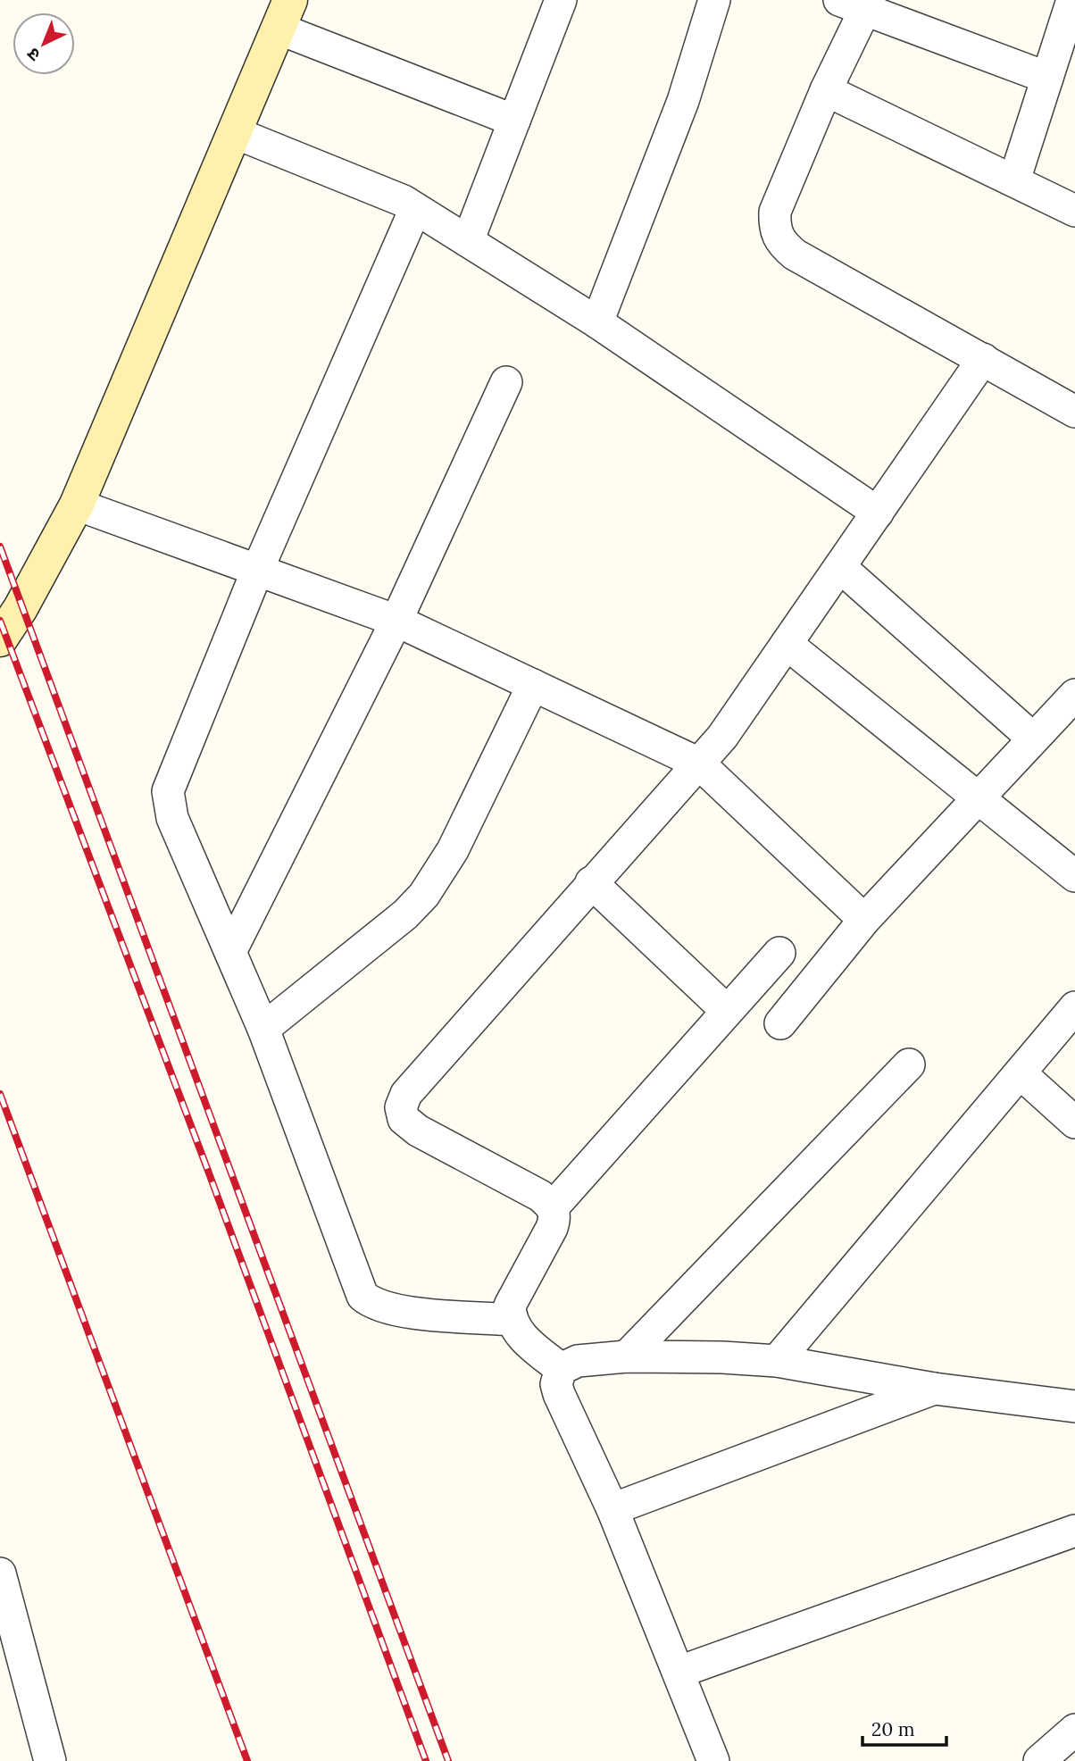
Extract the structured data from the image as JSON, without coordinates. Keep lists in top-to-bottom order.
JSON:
{
  "scale_bar": "20 m",
  "north": "bottom left"
}
